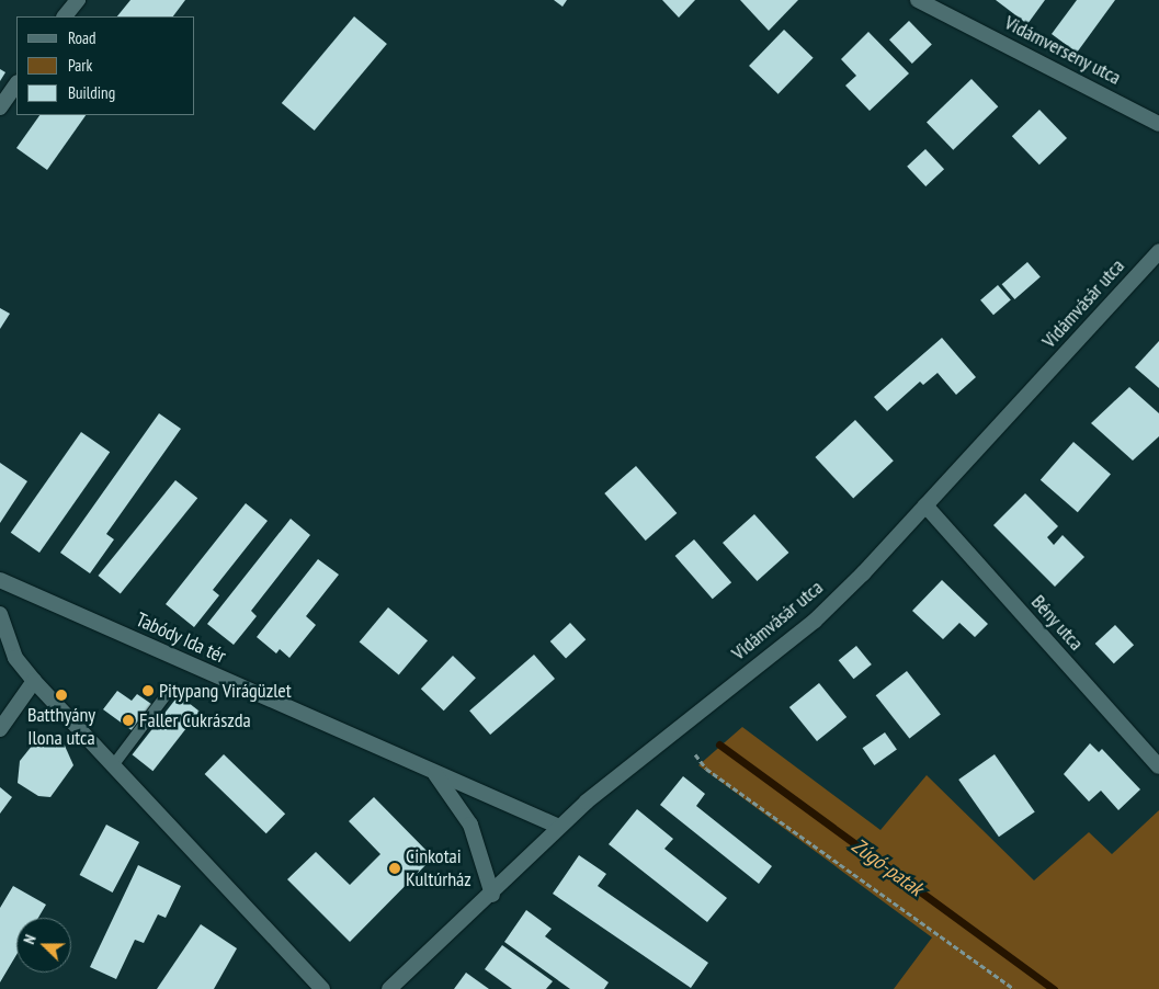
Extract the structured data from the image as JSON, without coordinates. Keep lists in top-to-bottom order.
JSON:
{
  "streets": {
    "street": [
      "Vidámverseny utca",
      "Vidámvásár utca",
      "Bény utca",
      "Tabódy Ida tér"
    ]
  },
  "crossings": [
    ["Vidámvásár utca", "Bény utca"],
    ["Vidámvásár utca", "Tabódy Ida tér"]
  ],
  "water": ["Zúgó-patak"],
  "places": [
    "Pitypang Virágüzlet",
    "Batthyány Ilona utca",
    "Faller Cukrászda",
    "Cinkotai Kultúrház"
  ],
  "legend": ["Road", "Park", "Building"],
  "north": "left"
}
